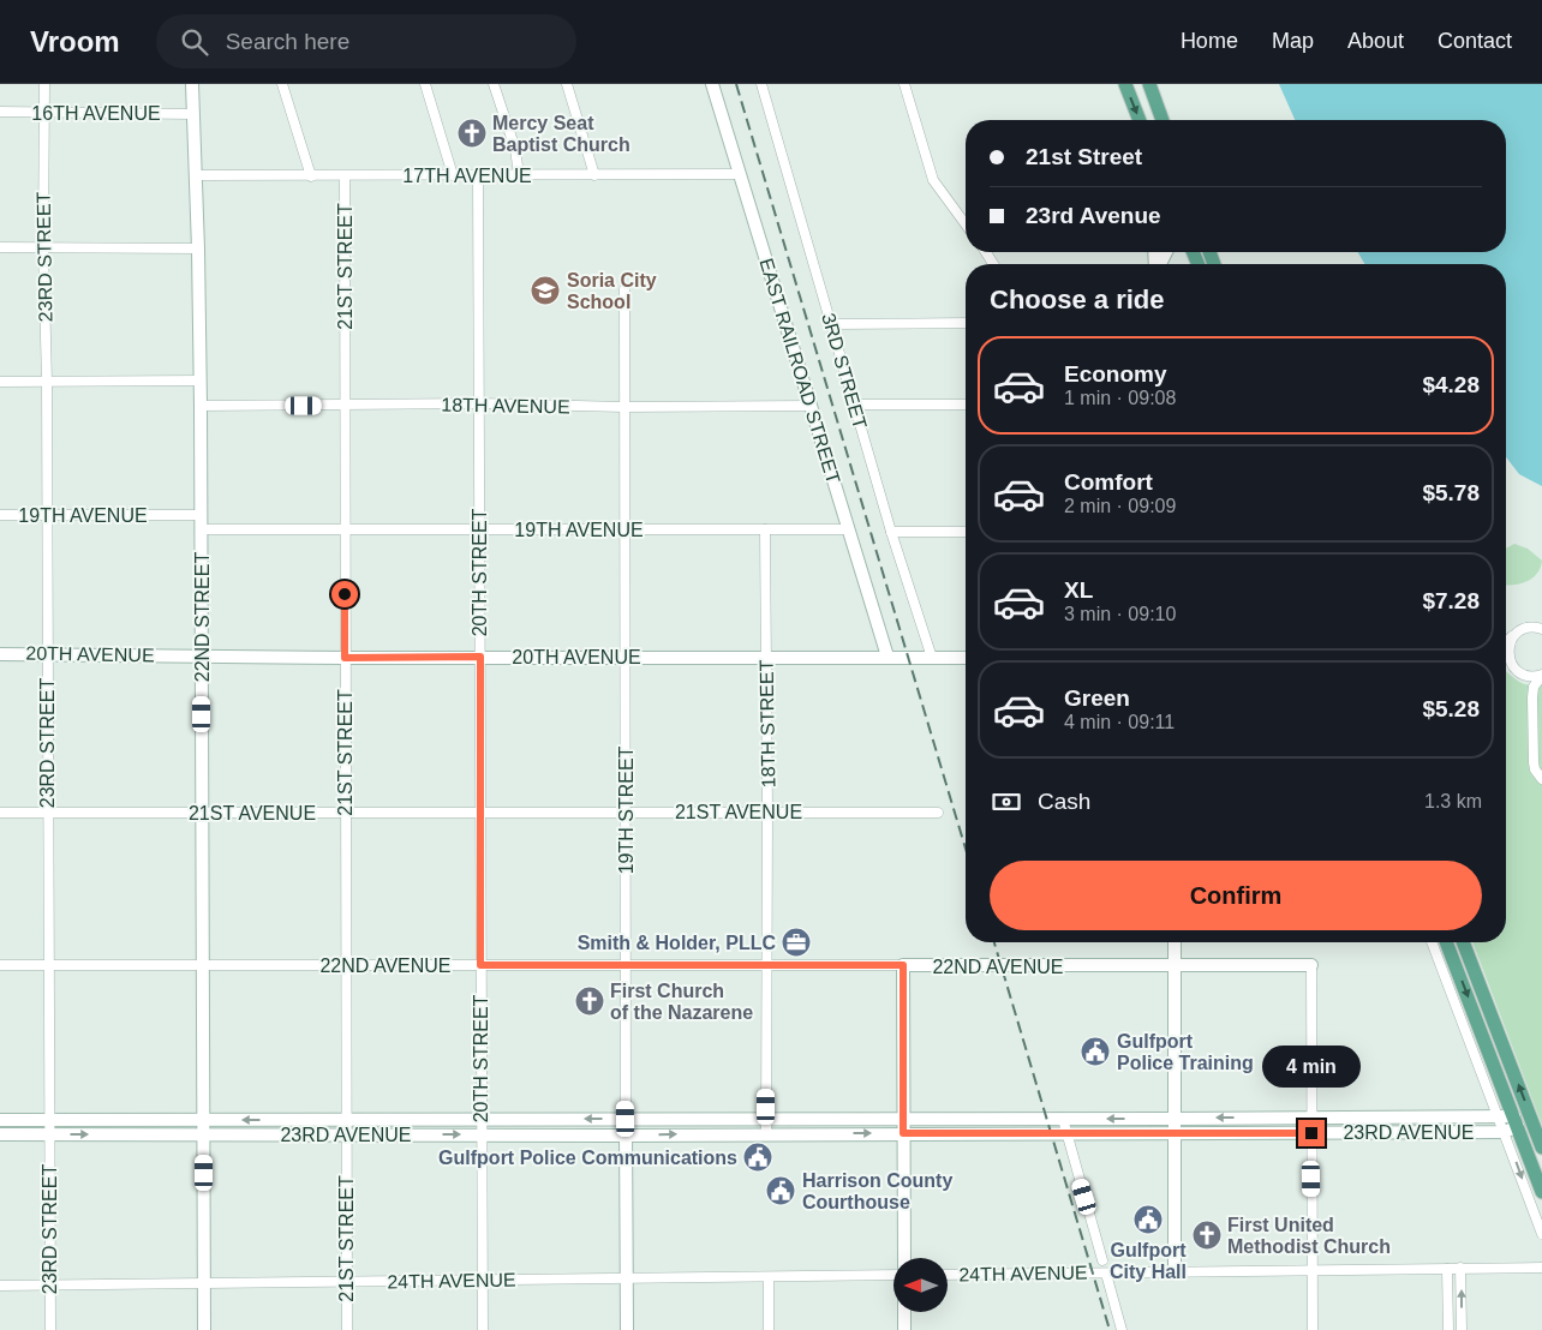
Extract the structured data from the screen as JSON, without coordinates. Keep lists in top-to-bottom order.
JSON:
{
  "streets": {
    "street": [
      "16TH AVENUE",
      "17TH AVENUE",
      "23RD STREET",
      "21ST STREET",
      "EAST RAILROAD STREET",
      "3RD STREET",
      "18TH AVENUE",
      "19TH AVENUE",
      "20TH STREET",
      "22ND STREET",
      "20TH AVENUE",
      "18TH STREET",
      "19TH STREET",
      "21ST AVENUE",
      "22ND AVENUE",
      "23RD AVENUE",
      "24TH AVENUE"
    ]
  },
  "crossings": [
    ["16TH AVENUE", "23RD STREET"],
    ["16TH AVENUE", "22ND STREET"],
    ["17TH AVENUE", "21ST STREET"],
    ["17TH AVENUE", "EAST RAILROAD STREET"],
    ["17TH AVENUE", "20TH STREET"],
    ["17TH AVENUE", "22ND STREET"],
    ["23RD STREET", "19TH AVENUE"],
    ["23RD STREET", "20TH AVENUE"],
    ["23RD STREET", "21ST AVENUE"],
    ["23RD STREET", "22ND AVENUE"],
    ["23RD STREET", "23RD AVENUE"],
    ["23RD STREET", "24TH AVENUE"],
    ["21ST STREET", "18TH AVENUE"],
    ["21ST STREET", "19TH AVENUE"],
    ["21ST STREET", "20TH AVENUE"],
    ["21ST STREET", "21ST AVENUE"],
    ["21ST STREET", "22ND AVENUE"],
    ["21ST STREET", "23RD AVENUE"],
    ["21ST STREET", "24TH AVENUE"],
    ["EAST RAILROAD STREET", "18TH AVENUE"],
    ["EAST RAILROAD STREET", "19TH AVENUE"],
    ["EAST RAILROAD STREET", "20TH AVENUE"],
    ["3RD STREET", "20TH AVENUE"],
    ["18TH AVENUE", "20TH STREET"],
    ["18TH AVENUE", "22ND STREET"],
    ["18TH AVENUE", "19TH STREET"],
    ["19TH AVENUE", "20TH STREET"],
    ["19TH AVENUE", "22ND STREET"],
    ["19TH AVENUE", "18TH STREET"],
    ["19TH AVENUE", "19TH STREET"],
    ["20TH STREET", "20TH AVENUE"],
    ["20TH STREET", "21ST AVENUE"],
    ["20TH STREET", "22ND AVENUE"],
    ["20TH STREET", "23RD AVENUE"],
    ["20TH STREET", "24TH AVENUE"],
    ["22ND STREET", "20TH AVENUE"],
    ["22ND STREET", "21ST AVENUE"],
    ["22ND STREET", "22ND AVENUE"],
    ["22ND STREET", "23RD AVENUE"],
    ["22ND STREET", "24TH AVENUE"],
    ["20TH AVENUE", "18TH STREET"],
    ["20TH AVENUE", "19TH STREET"],
    ["18TH STREET", "21ST AVENUE"],
    ["18TH STREET", "22ND AVENUE"],
    ["18TH STREET", "23RD AVENUE"],
    ["19TH STREET", "21ST AVENUE"],
    ["19TH STREET", "22ND AVENUE"],
    ["19TH STREET", "23RD AVENUE"],
    ["19TH STREET", "24TH AVENUE"]
  ],
  "places": {
    "church": ["Mercy Seat Baptist Church", "First Church of the Nazarene", "First United Methodist Church"],
    "school or university": ["Soria City School"],
    "office": ["Smith & Holder, PLLC"],
    "public building": [
      "Gulfport Police Training",
      "Gulfport Police Communications",
      "Harrison County Courthouse",
      "Gulfport City Hall"
    ]
  },
  "north": "left",
  "page": {
    "header": "Vroom",
    "search": "Search here",
    "nav": [
      "Home",
      "Map",
      "About",
      "Contact"
    ],
    "banner": ["21st Street", "23rd Avenue"],
    "heading": "Choose a ride",
    "list": [
      {
        "name": "Economy",
        "note": "1 min · 09:08",
        "value": "$4.28"
      },
      {
        "name": "Comfort",
        "note": "2 min · 09:09",
        "value": "$5.78"
      },
      {
        "name": "XL",
        "note": "3 min · 09:10",
        "value": "$7.28"
      },
      {
        "name": "Green",
        "note": "4 min · 09:11",
        "value": "$5.28"
      }
    ],
    "pay": ["Cash", "1.3 km"],
    "buttons": "Confirm",
    "bubble": "4 min"
  }
}
